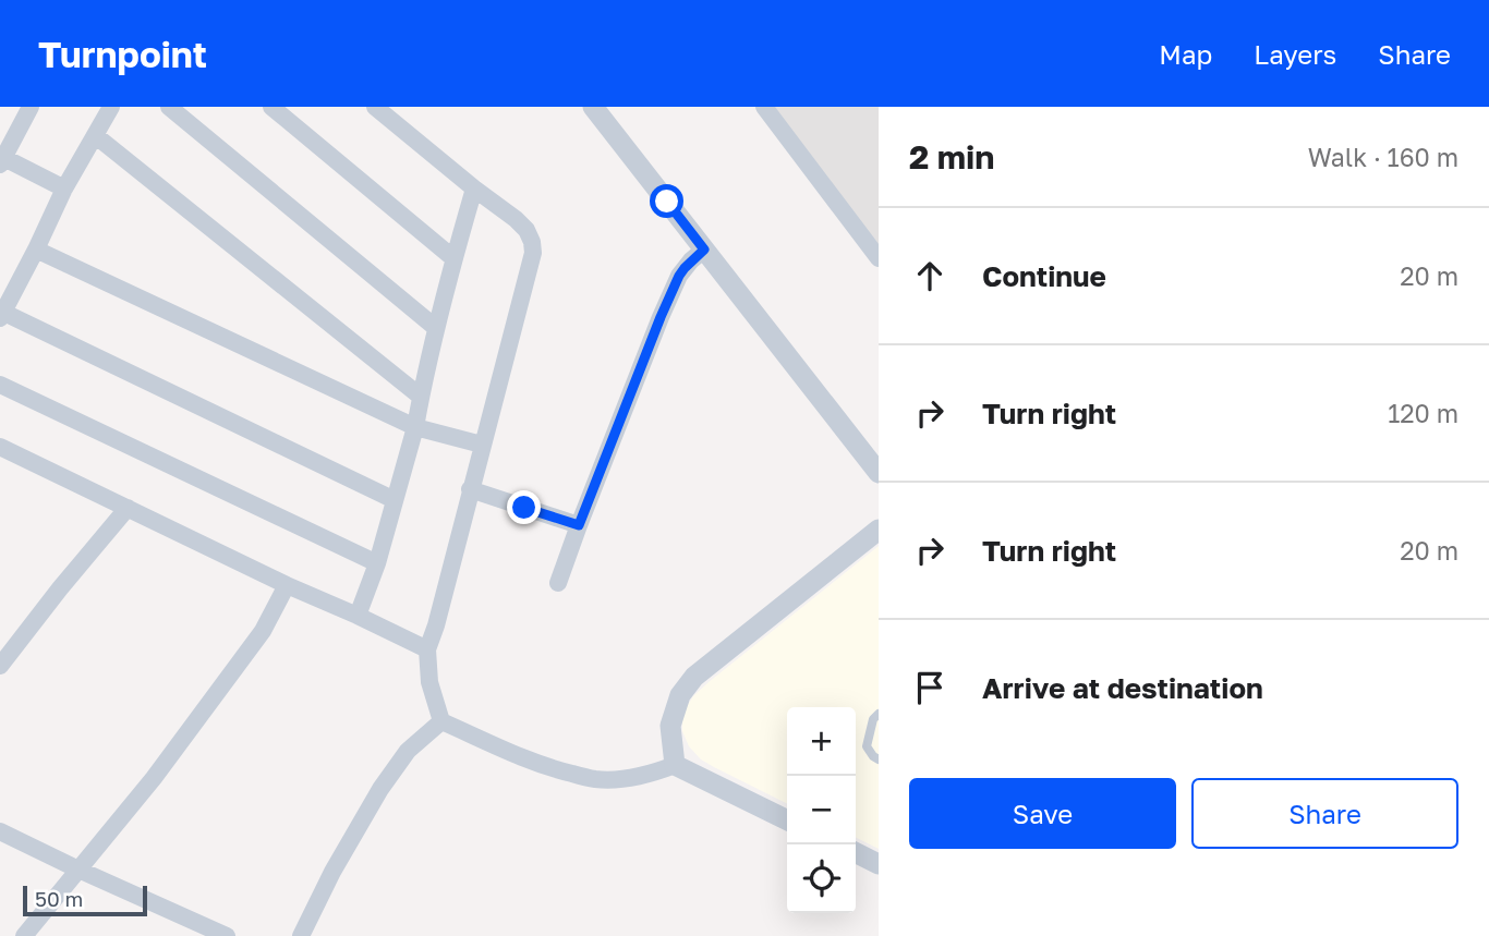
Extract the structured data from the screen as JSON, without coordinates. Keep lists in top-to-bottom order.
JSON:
{
  "scale_bar": "50 m",
  "page": {
    "header": "Turnpoint",
    "nav": ["Map", "Layers", "Share"],
    "heading": ["2 min", "Walk · 160 m"],
    "list": [
      ["Continue", "20 m"],
      ["Turn right", "120 m"],
      ["Turn right", "20 m"],
      "Arrive at destination"
    ],
    "map_buttons": ["+", "−"],
    "buttons": ["Save", "Share"],
    "scale": "50 m"
  }
}
